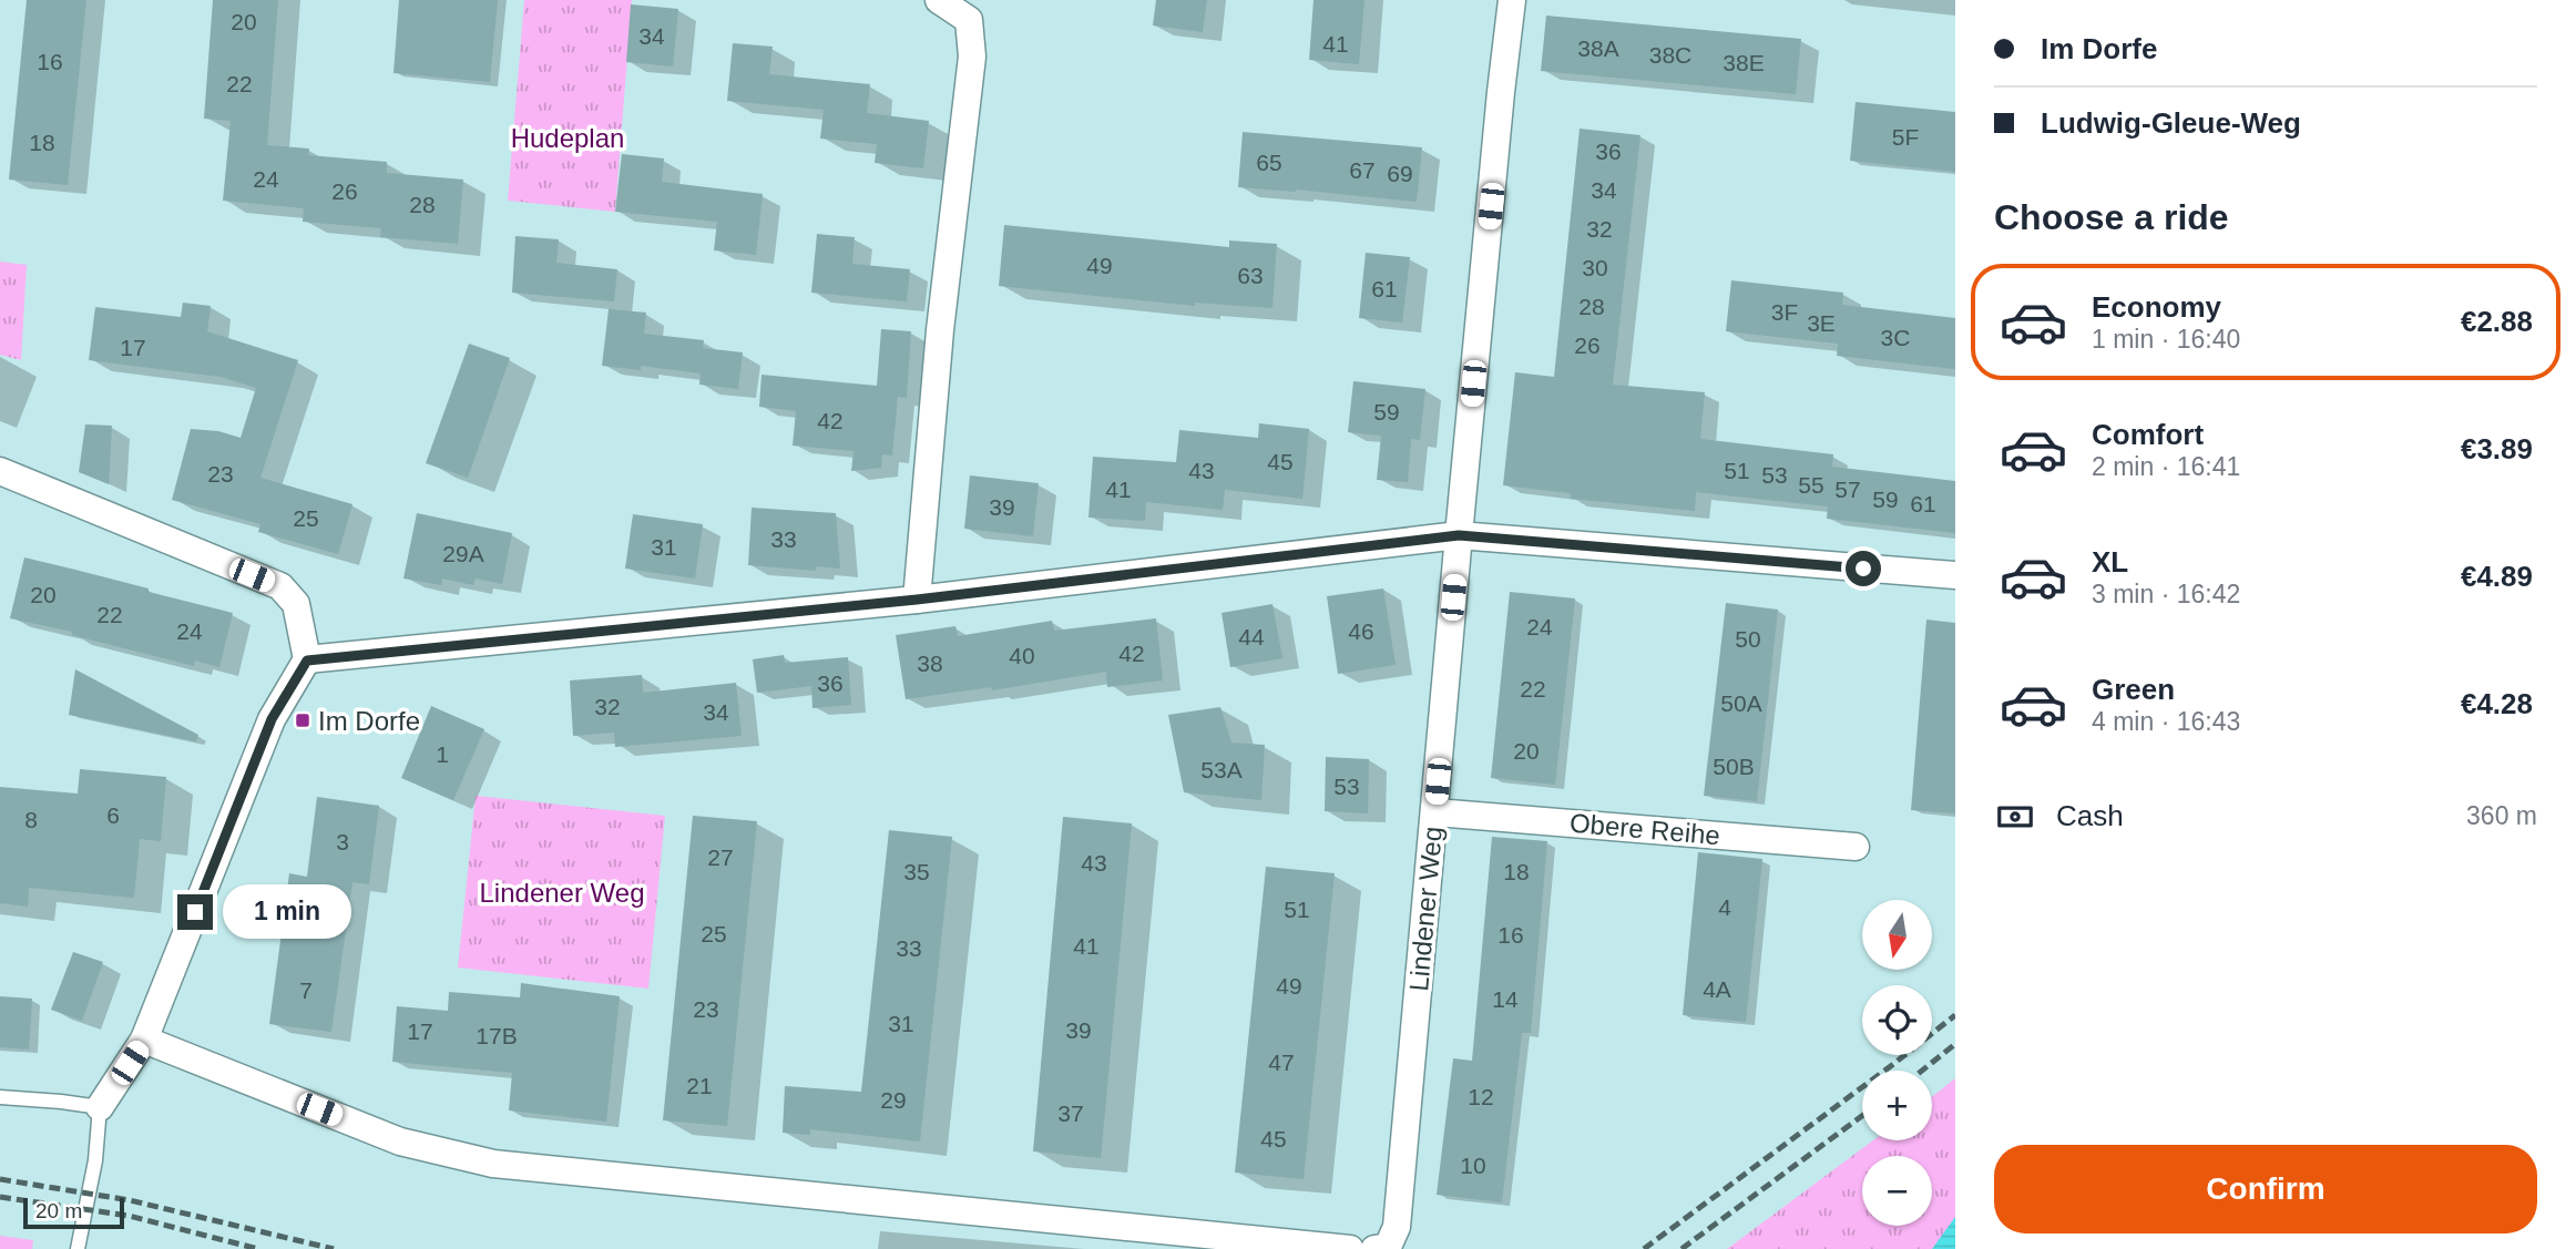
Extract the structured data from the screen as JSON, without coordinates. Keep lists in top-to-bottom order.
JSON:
{
  "streets": {
    "street": ["Obere Reihe", "Lindener Weg"]
  },
  "crossings": [
    ["Obere Reihe", "Lindener Weg"]
  ],
  "parks": ["Hudeplan", "Lindener Weg"],
  "places": {
    "transit": ["Im Dorfe"]
  },
  "house_numbers": [
    "20",
    "34",
    "41",
    "38A",
    "38C",
    "16",
    "38E",
    "22",
    "5F",
    "18",
    "36",
    "65",
    "67",
    "69",
    "24",
    "34",
    "26",
    "28",
    "32",
    "49",
    "30",
    "63",
    "61",
    "28",
    "3F",
    "3E",
    "3C",
    "26",
    "17",
    "59",
    "42",
    "45",
    "43",
    "51",
    "23",
    "53",
    "55",
    "41",
    "57",
    "59",
    "61",
    "39",
    "25",
    "33",
    "31",
    "29A",
    "20",
    "22",
    "24",
    "24",
    "46",
    "44",
    "50",
    "42",
    "40",
    "38",
    "36",
    "22",
    "50A",
    "32",
    "34",
    "20",
    "1",
    "50B",
    "53A",
    "53",
    "6",
    "8",
    "3",
    "27",
    "43",
    "35",
    "18",
    "4",
    "51",
    "25",
    "16",
    "41",
    "33",
    "49",
    "4A",
    "7",
    "14",
    "23",
    "31",
    "39",
    "17",
    "17B",
    "47",
    "21",
    "12",
    "29",
    "37",
    "45",
    "10"
  ],
  "scale_bar": "20 m",
  "north": "bottom",
  "page": {
    "banner": ["Im Dorfe", "Ludwig-Gleue-Weg"],
    "heading": "Choose a ride",
    "list": [
      {
        "name": "Economy",
        "note": "1 min · 16:40",
        "value": "€2.88"
      },
      {
        "name": "Comfort",
        "note": "2 min · 16:41",
        "value": "€3.89"
      },
      {
        "name": "XL",
        "note": "3 min · 16:42",
        "value": "€4.89"
      },
      {
        "name": "Green",
        "note": "4 min · 16:43",
        "value": "€4.28"
      }
    ],
    "pay": ["Cash", "360 m"],
    "bubble": "1 min",
    "map_buttons": ["+", "−"],
    "buttons": "Confirm",
    "scale": "20 m"
  }
}
